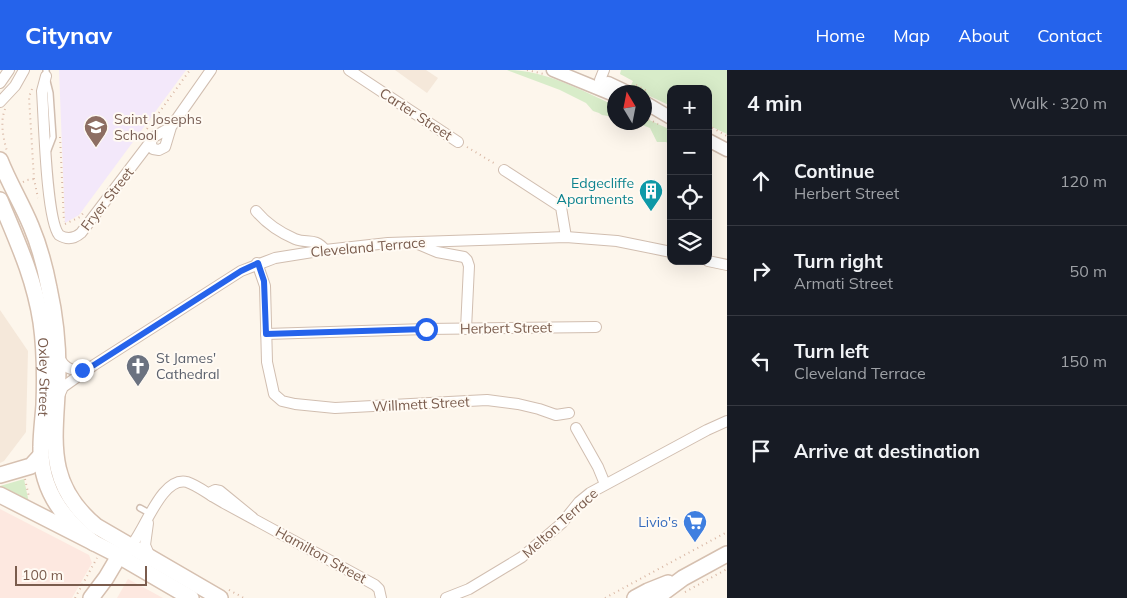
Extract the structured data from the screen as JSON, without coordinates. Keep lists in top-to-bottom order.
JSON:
{
  "streets": {
    "main road": ["Oxley Street"],
    "street": [
      "Carter Street",
      "Fryer Street",
      "Cleveland Terrace",
      "Herbert Street",
      "Willmett Street",
      "Melton Terrace",
      "Hamilton Street"
    ]
  },
  "crossings": [
    ["Cleveland Terrace", "Oxley Street"],
    ["Herbert Street", "Willmett Street"]
  ],
  "places": {
    "school or university": ["Saint Josephs School"],
    "building": ["Edgecliffe Apartments"],
    "church": ["St James' Cathedral"],
    "supermarket": ["Livio's"]
  },
  "scale_bar": "100 m",
  "north": "top",
  "page": {
    "header": "Citynav",
    "nav": [
      "Home",
      "Map",
      "About",
      "Contact"
    ],
    "heading": ["4 min", "Walk · 320 m"],
    "map_buttons": ["+", "−"],
    "list": [
      ["Continue", "Herbert Street", "120 m"],
      ["Turn right", "Armati Street", "50 m"],
      ["Turn left", "Cleveland Terrace", "150 m"],
      "Arrive at destination"
    ],
    "scale": "100 m"
  }
}
